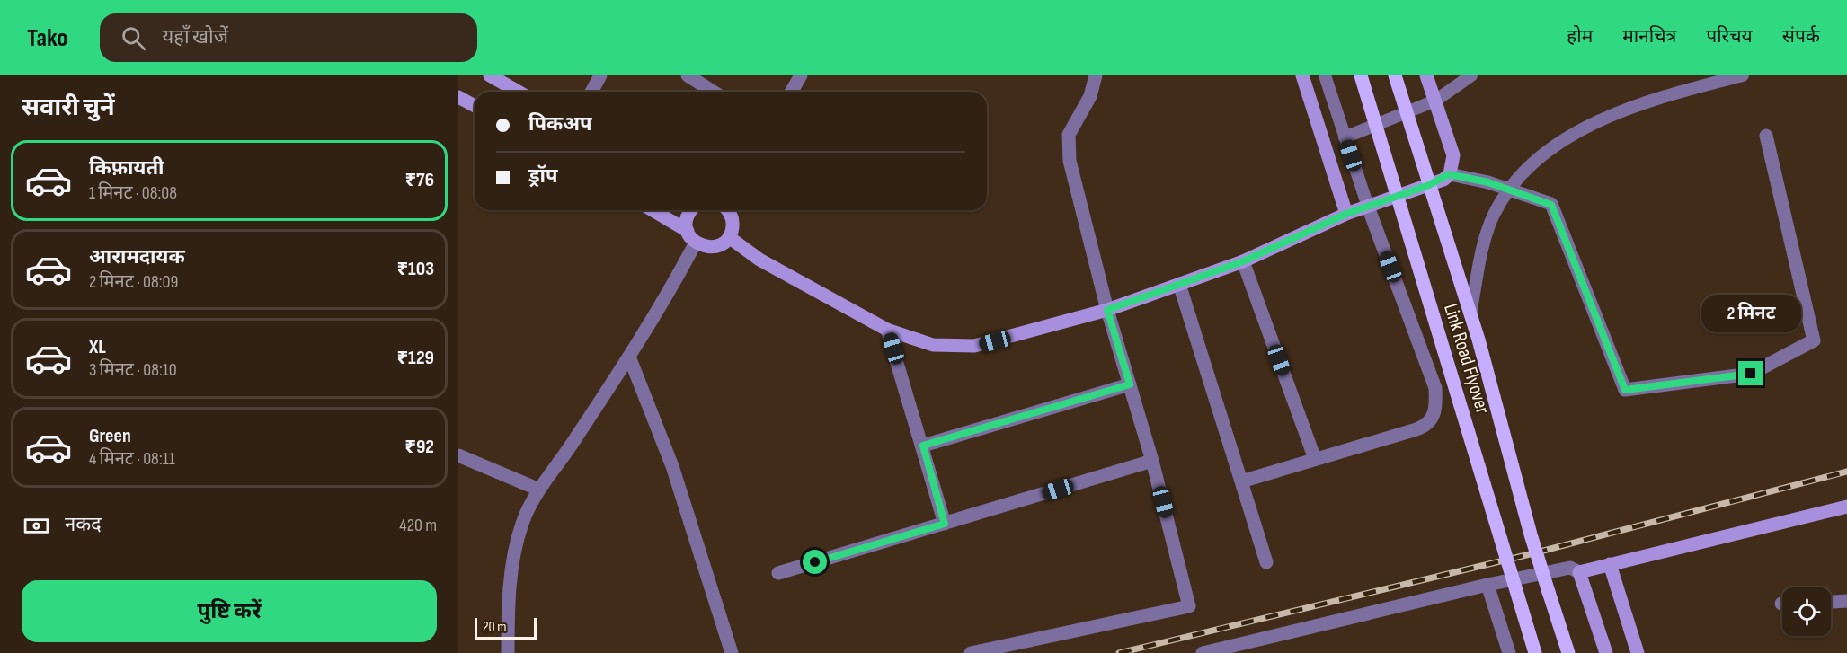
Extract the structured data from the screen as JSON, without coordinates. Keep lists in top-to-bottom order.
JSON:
{
  "streets": {
    "main road": ["Link Road Flyover"]
  },
  "scale_bar": "20 m",
  "page": {
    "header": "Tako",
    "search": "यहाँ खोजें",
    "nav": [
      "होम",
      "मानचित्र",
      "परिचय",
      "संपर्क"
    ],
    "heading": "सवारी चुनें",
    "banner": ["पिकअप", "ड्रॉप"],
    "list": [
      {
        "name": "किफ़ायती",
        "note": "1 मिनट · 08:08",
        "value": "₹76"
      },
      {
        "name": "आरामदायक",
        "note": "2 मिनट · 08:09",
        "value": "₹103"
      },
      {
        "name": "XL",
        "note": "3 मिनट · 08:10",
        "value": "₹129"
      },
      {
        "name": "Green",
        "note": "4 मिनट · 08:11",
        "value": "₹92"
      }
    ],
    "bubble": "2 मिनट",
    "pay": ["नकद", "420 m"],
    "buttons": "पुष्टि करें",
    "scale": "20 m"
  }
}
